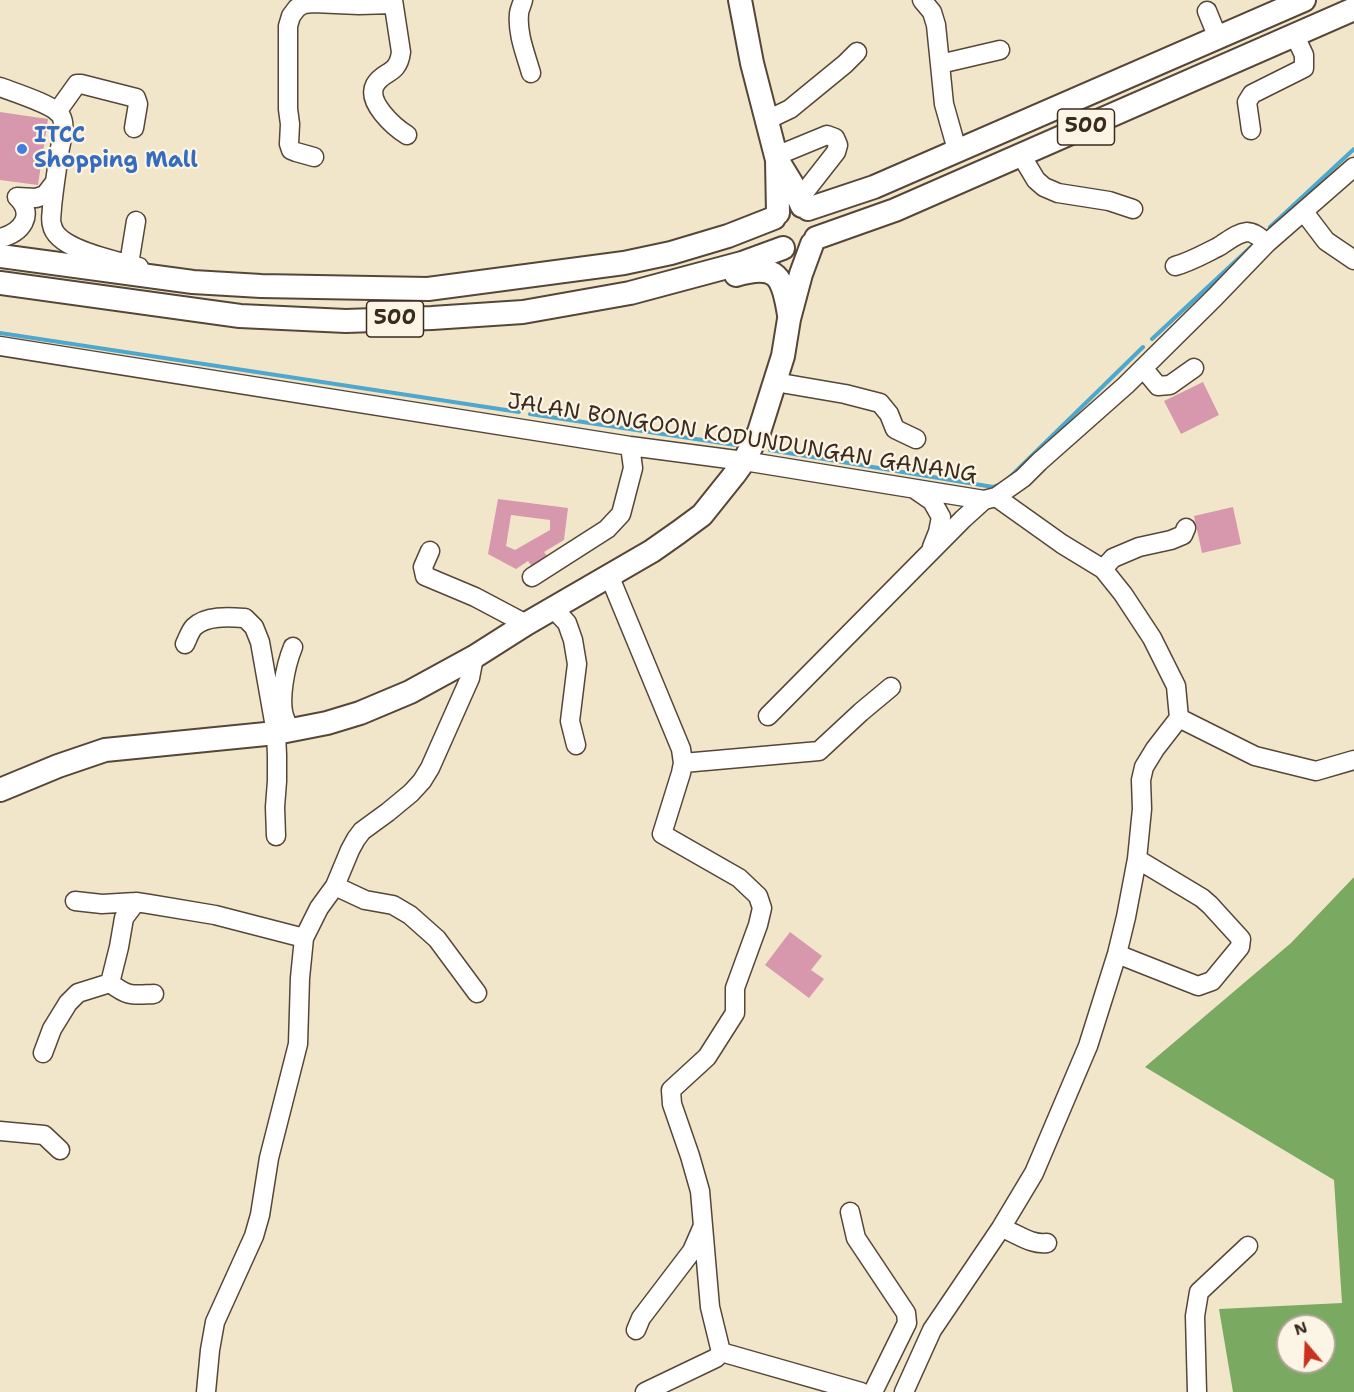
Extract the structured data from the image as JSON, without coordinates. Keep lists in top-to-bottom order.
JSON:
{
  "streets": {
    "main road": ["500"],
    "street": ["JALAN BONGOON KODUNDUNGAN GANANG"]
  },
  "places": ["ITCC Shopping Mall"],
  "north": "top"
}
